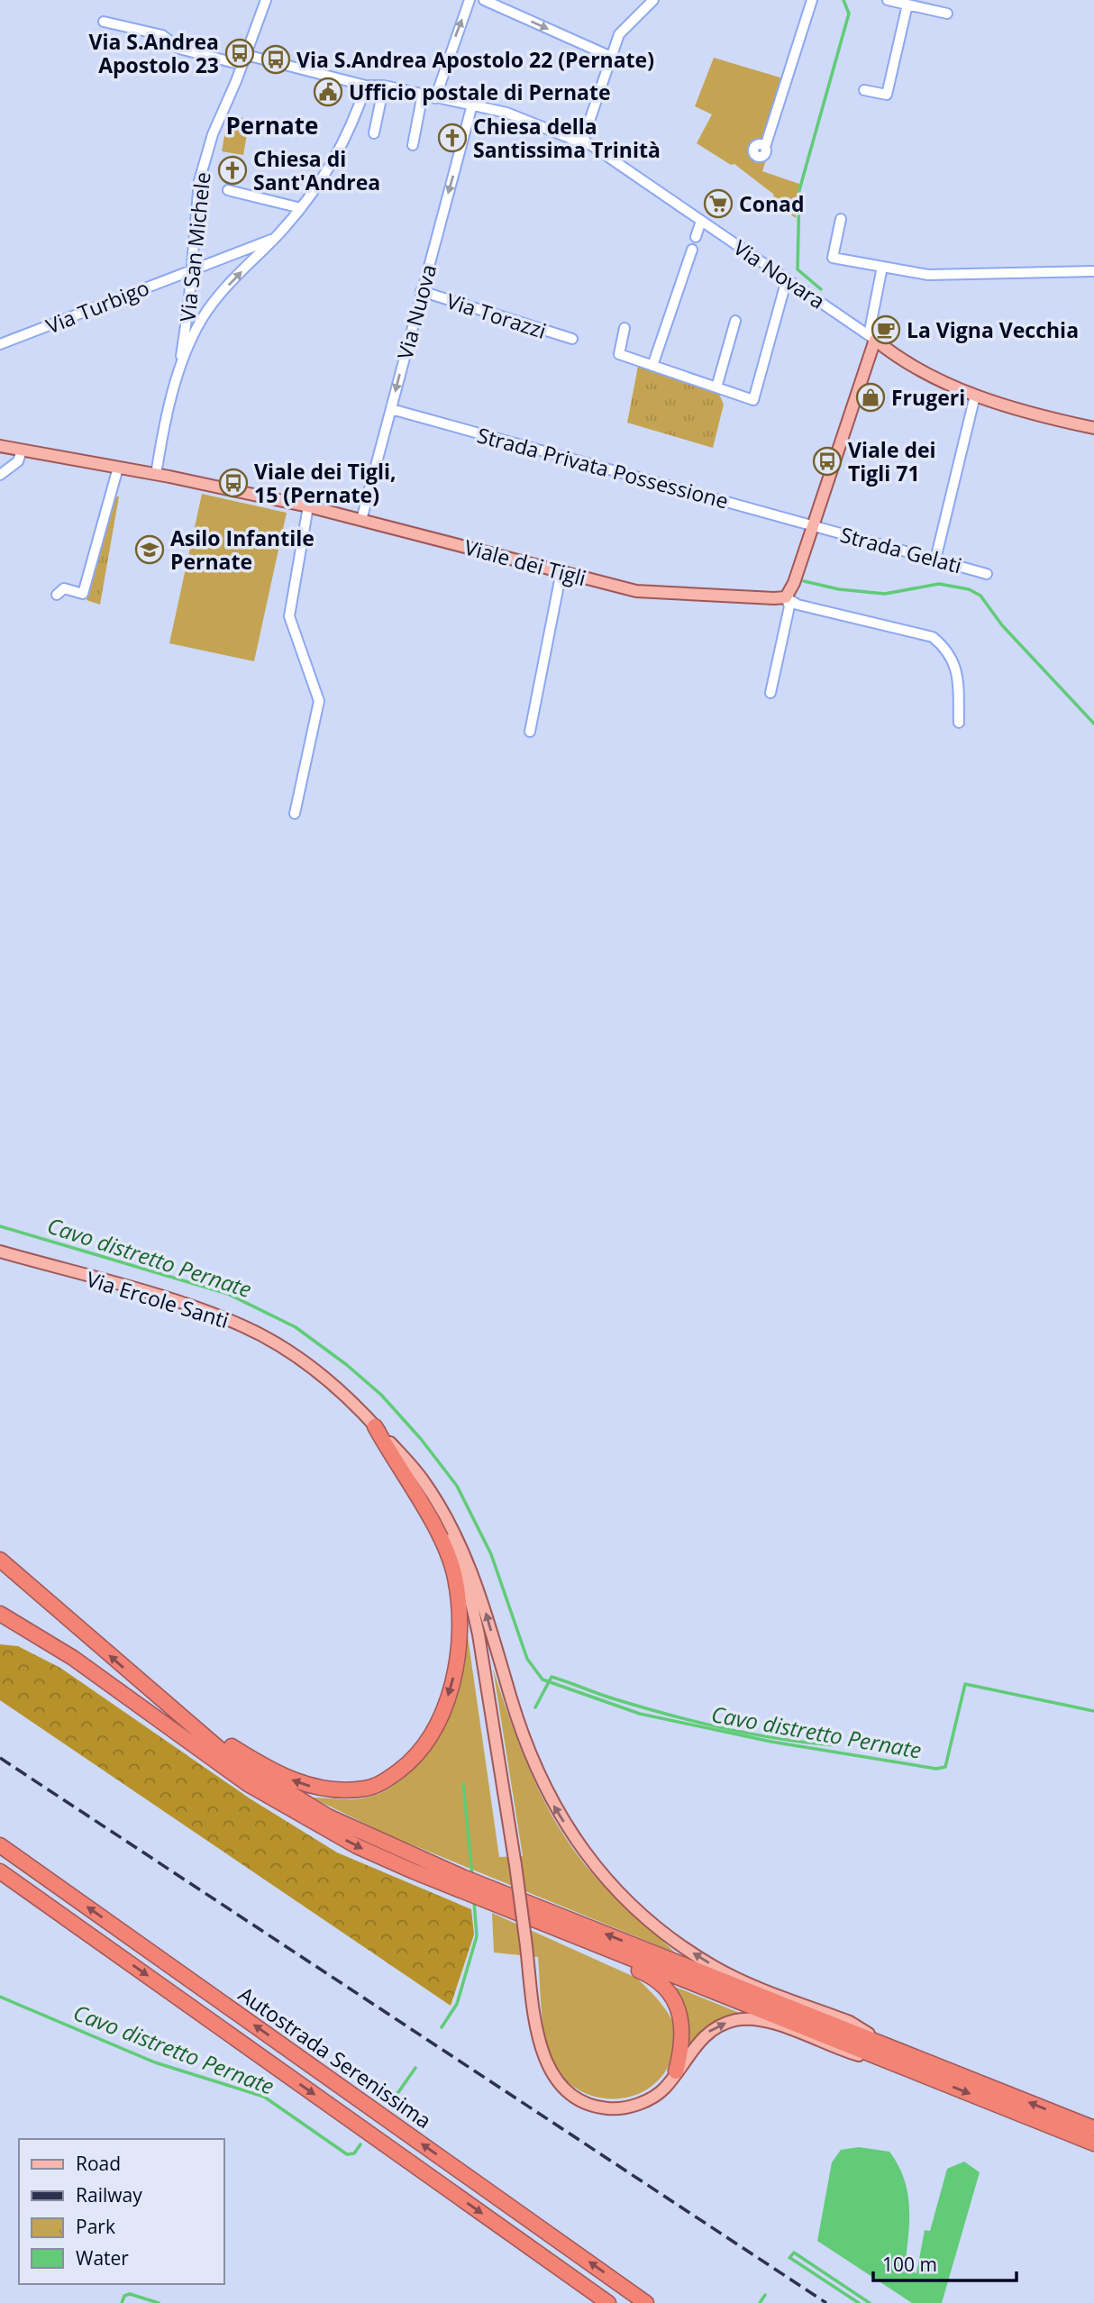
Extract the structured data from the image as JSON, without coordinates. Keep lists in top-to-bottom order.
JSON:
{
  "streets": {
    "highway": ["Autostrada Serenissima"],
    "main road": ["Via Novara", "Viale dei Tigli", "Via Ercole Santi"],
    "street": [
      "Via San Michele",
      "Via Turbigo",
      "Via Nuova",
      "Via Torazzi",
      "Strada Privata Possessione",
      "Strada Gelati"
    ]
  },
  "crossings": [
    ["Via San Michele", "Via Novara"],
    ["Via San Michele", "Via Turbigo"],
    ["Via Novara", "Via Turbigo"],
    ["Via Novara", "Via Nuova"],
    ["Via Nuova", "Via Torazzi"],
    ["Via Nuova", "Strada Privata Possessione"],
    ["Via Nuova", "Viale dei Tigli"],
    ["Strada Privata Possessione", "Strada Gelati"]
  ],
  "one_way": ["Via Nuova"],
  "districts": ["Pernate"],
  "water": ["Cavo distretto Pernate"],
  "places": {
    "bus stop": [
      "Via S.Andrea Apostolo 23",
      "Via S.Andrea Apostolo 22 (Pernate)",
      "Viale dei Tigli 71",
      "Viale dei Tigli, 15 (Pernate)"
    ],
    "public building": ["Ufficio postale di Pernate"],
    "church": ["Chiesa della Santissima Trinità", "Chiesa di Sant'Andrea"],
    "supermarket": ["Conad"],
    "cafe": ["La Vigna Vecchia"],
    "shop": ["Frugeri"],
    "school or university": ["Asilo Infantile Pernate"]
  },
  "legend": [
    "Road",
    "Railway",
    "Park",
    "Water"
  ],
  "scale_bar": "100 m"
}
